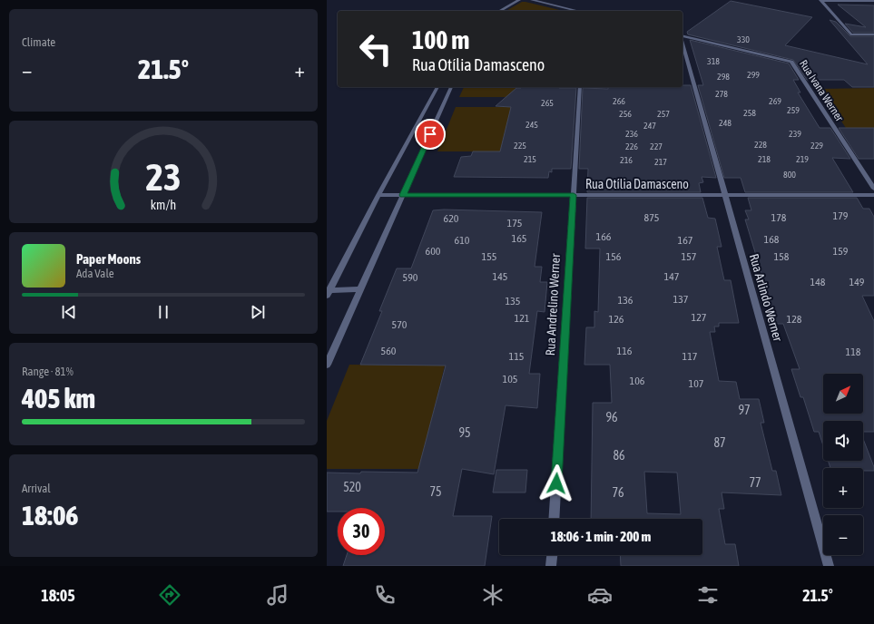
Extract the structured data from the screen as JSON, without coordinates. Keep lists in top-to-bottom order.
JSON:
{
  "streets": {
    "street": [
      "Rua Ivana Werner",
      "Rua Otília Damasceno",
      "Rua Arlindo Werner",
      "Rua Andrelino Werner"
    ]
  },
  "crossings": [
    ["Rua Otília Damasceno", "Rua Arlindo Werner"],
    ["Rua Otília Damasceno", "Rua Andrelino Werner"]
  ],
  "house_numbers": [
    "330",
    "318",
    "299",
    "298",
    "278",
    "266",
    "269",
    "265",
    "259",
    "258",
    "256",
    "257",
    "248",
    "245",
    "247",
    "236",
    "239",
    "228",
    "225",
    "229",
    "226",
    "227",
    "215",
    "218",
    "219",
    "216",
    "217",
    "800",
    "179",
    "875",
    "178",
    "620",
    "175",
    "166",
    "165",
    "168",
    "610",
    "167",
    "600",
    "159",
    "155",
    "156",
    "157",
    "158",
    "145",
    "147",
    "590",
    "148",
    "149",
    "137",
    "136",
    "135",
    "127",
    "121",
    "126",
    "128",
    "570",
    "560",
    "116",
    "118",
    "115",
    "117",
    "105",
    "106",
    "107",
    "97",
    "96",
    "95",
    "87",
    "86",
    "77",
    "520",
    "75",
    "76"
  ],
  "north": "top right",
  "page": {
    "tile": [
      "Climate",
      ["Range · 81%", "405 km"],
      ["Arrival", "18:06"]
    ],
    "turn": ["100 m", "Rua Otília Damasceno"],
    "heat": ["−", "21.5°", "+"],
    "song": ["Paper Moons", "Ada Vale"],
    "map_buttons": ["+", "−"],
    "limit": "30",
    "trip": "18:06 · 1 min · 200 m",
    "tabs": ["18:05", "21.5°"],
    "gauge": ["23", "km/h"]
  }
}
